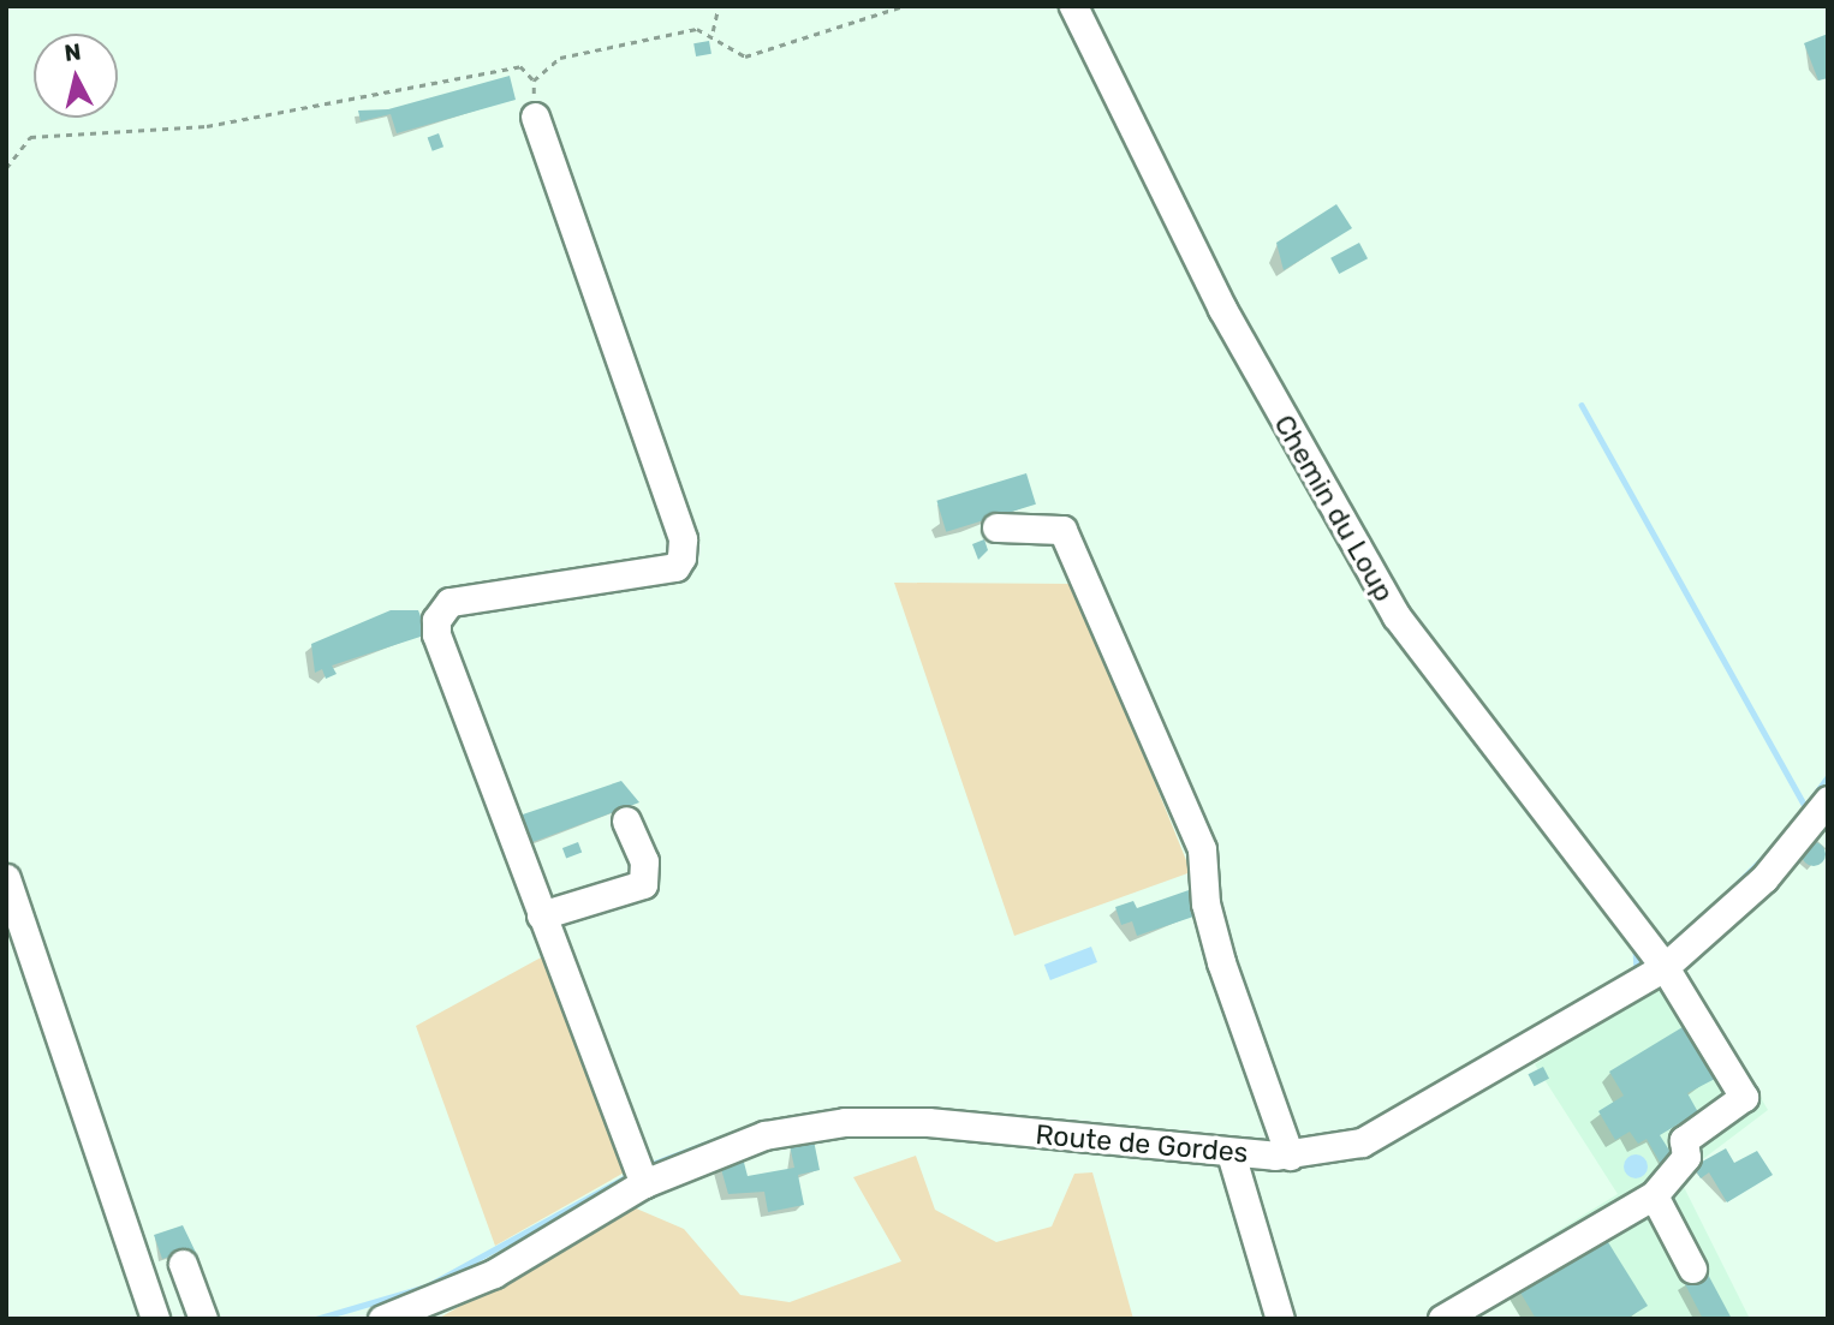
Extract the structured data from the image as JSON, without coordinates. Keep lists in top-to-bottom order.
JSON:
{
  "streets": {
    "street": ["Chemin du Loup", "Route de Gordes"]
  },
  "crossings": [
    ["Chemin du Loup", "Route de Gordes"]
  ],
  "north": "top"
}
